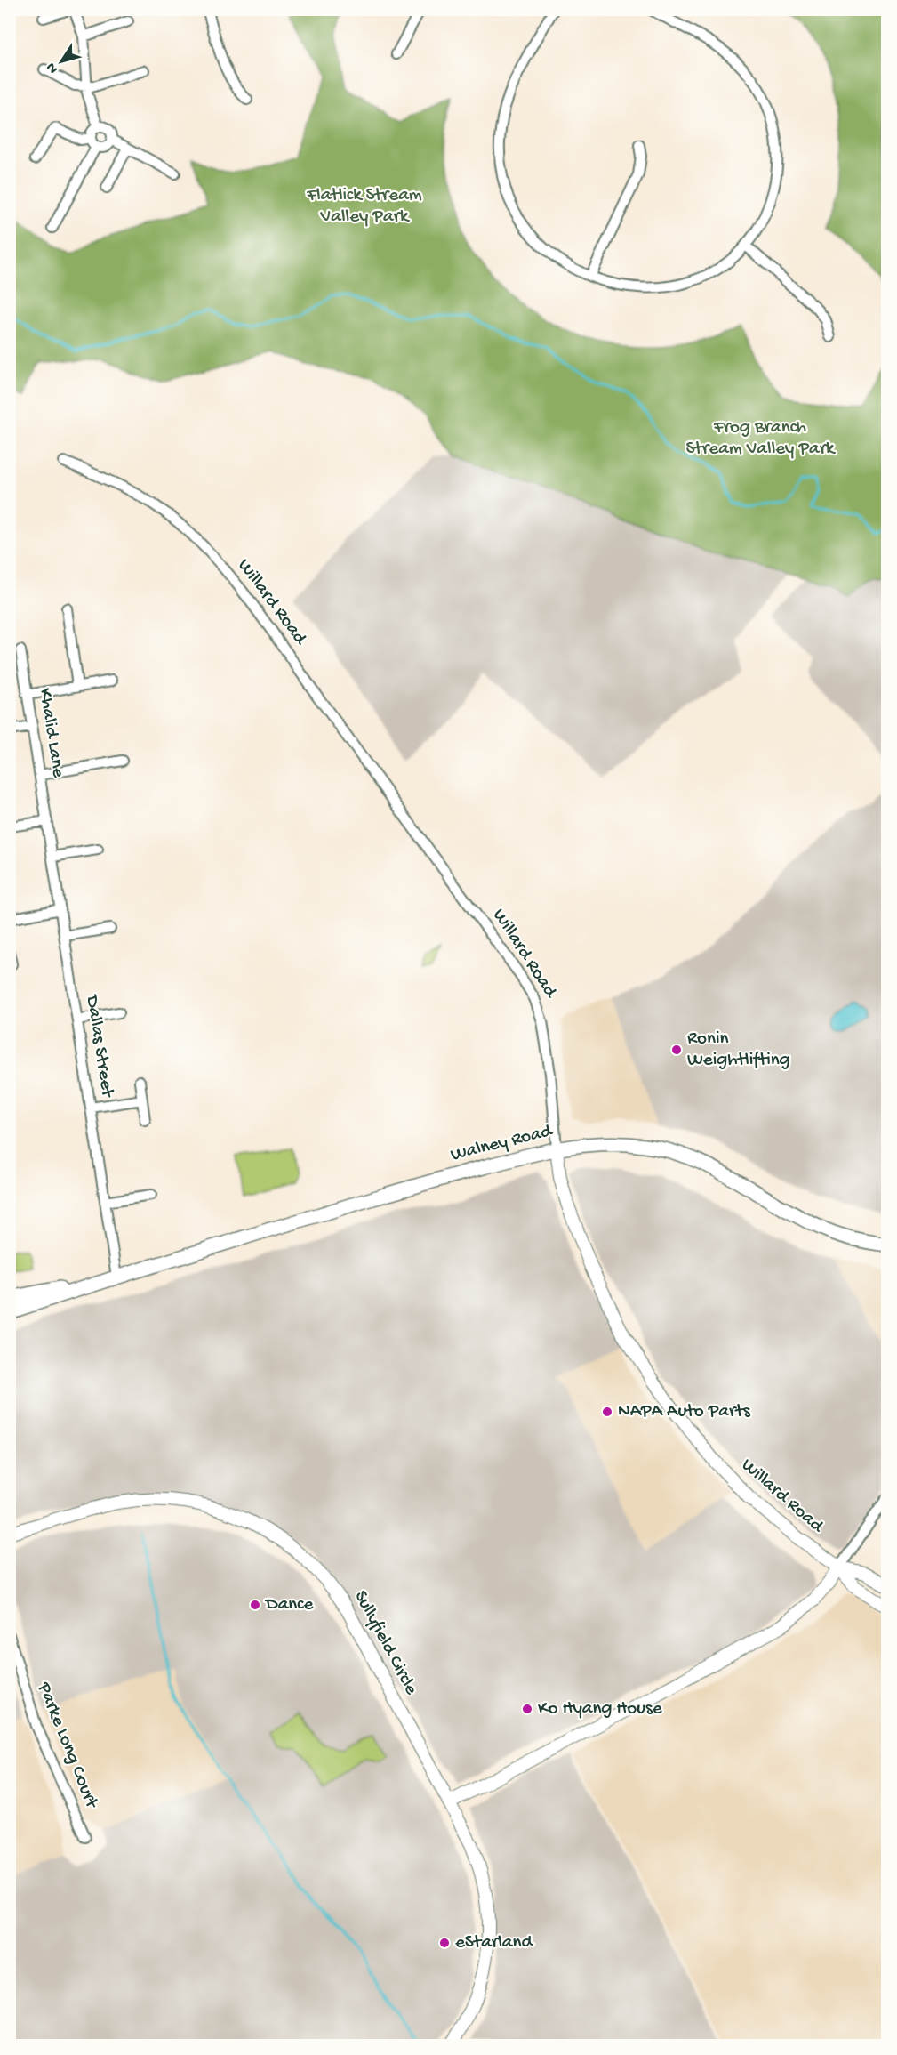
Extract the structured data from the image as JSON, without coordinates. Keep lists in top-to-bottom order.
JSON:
{
  "streets": {
    "main road": ["Walney Road"],
    "street": [
      "Willard Road",
      "Khalid Lane",
      "Dallas Street",
      "Sullyfield Circle",
      "Parke Long Court"
    ]
  },
  "crossings": [
    ["Willard Road", "Walney Road"],
    ["Khalid Lane", "Dallas Street"],
    ["Dallas Street", "Walney Road"]
  ],
  "parks": ["Flatlick Stream Valley Park", "Frog Branch Stream Valley Park"],
  "places": [
    "Ronin Weightlifting",
    "NAPA Auto Parts",
    "Dance",
    "Ko Hyang House",
    "eStarland"
  ],
  "north": "bottom left"
}
